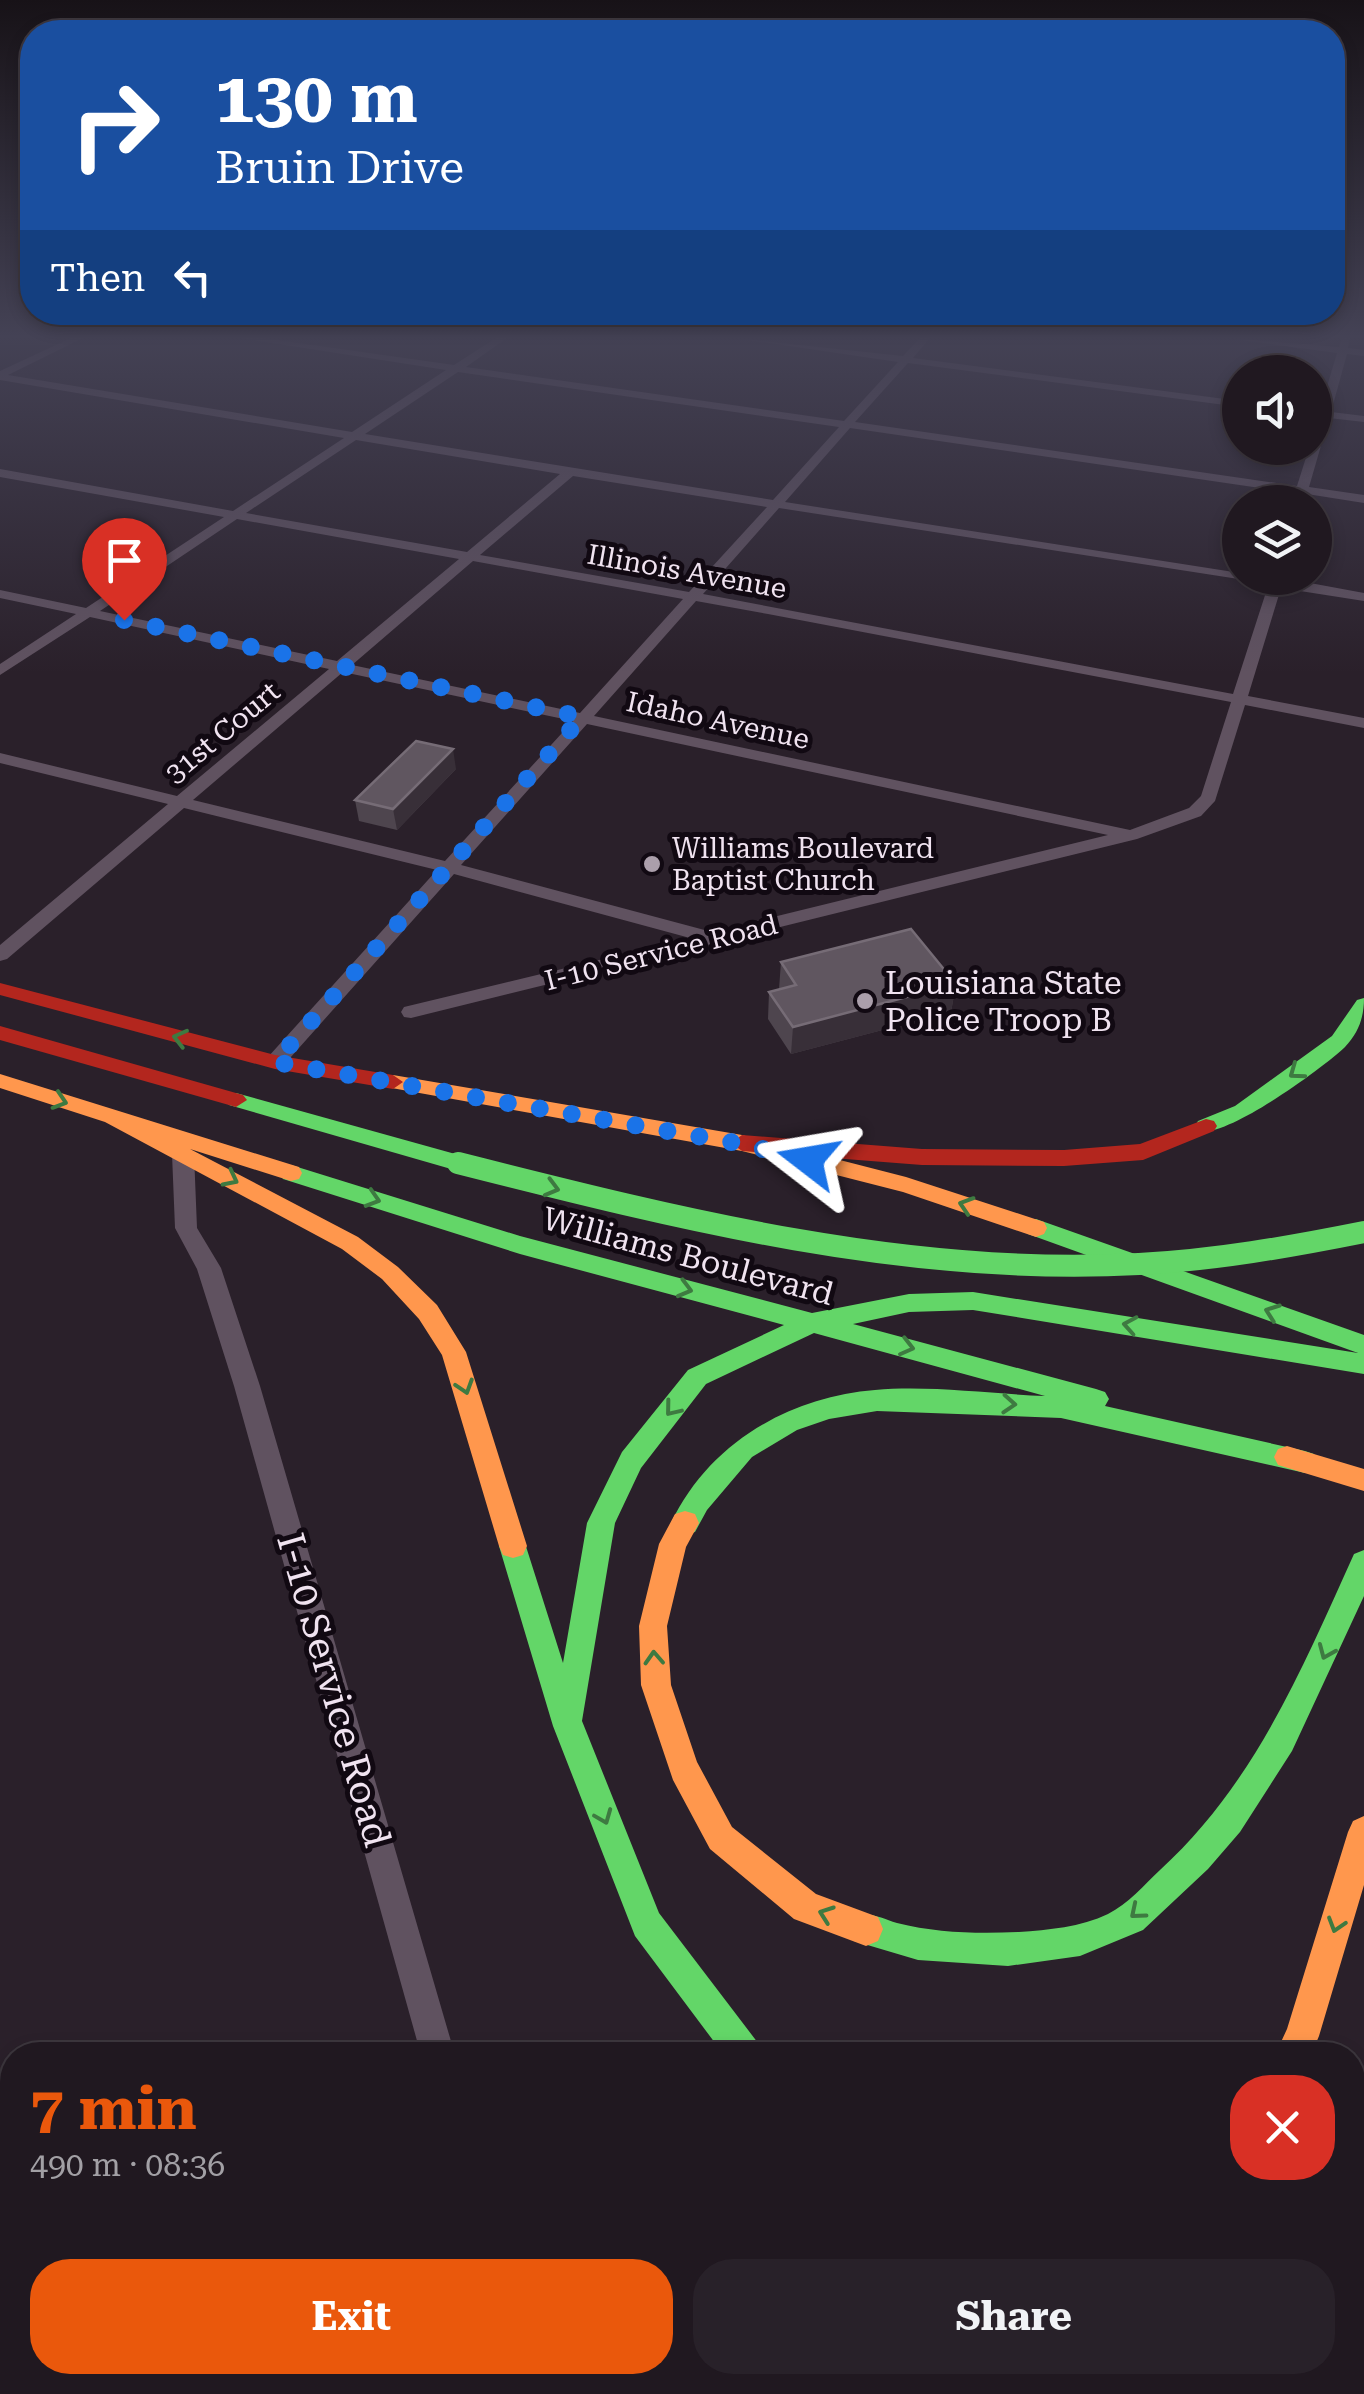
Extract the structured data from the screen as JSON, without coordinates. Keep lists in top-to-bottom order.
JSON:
{
  "streets": {
    "main road": ["Williams Boulevard"],
    "street": [
      "Illinois Avenue",
      "Idaho Avenue",
      "31st Court",
      "I-10 Service Road"
    ]
  },
  "crossings": [
    ["Illinois Avenue", "31st Court"],
    ["Illinois Avenue", "I-10 Service Road"],
    ["Idaho Avenue", "31st Court"],
    ["Idaho Avenue", "I-10 Service Road"]
  ],
  "places": ["Williams Boulevard Baptist Church", "Louisiana State Police Troop B"],
  "page": {
    "turn": ["130 m", "Bruin Drive"],
    "then": "Then",
    "heading": ["7 min", "490 m · 08:36"],
    "buttons": ["Exit", "Share"]
  }
}
